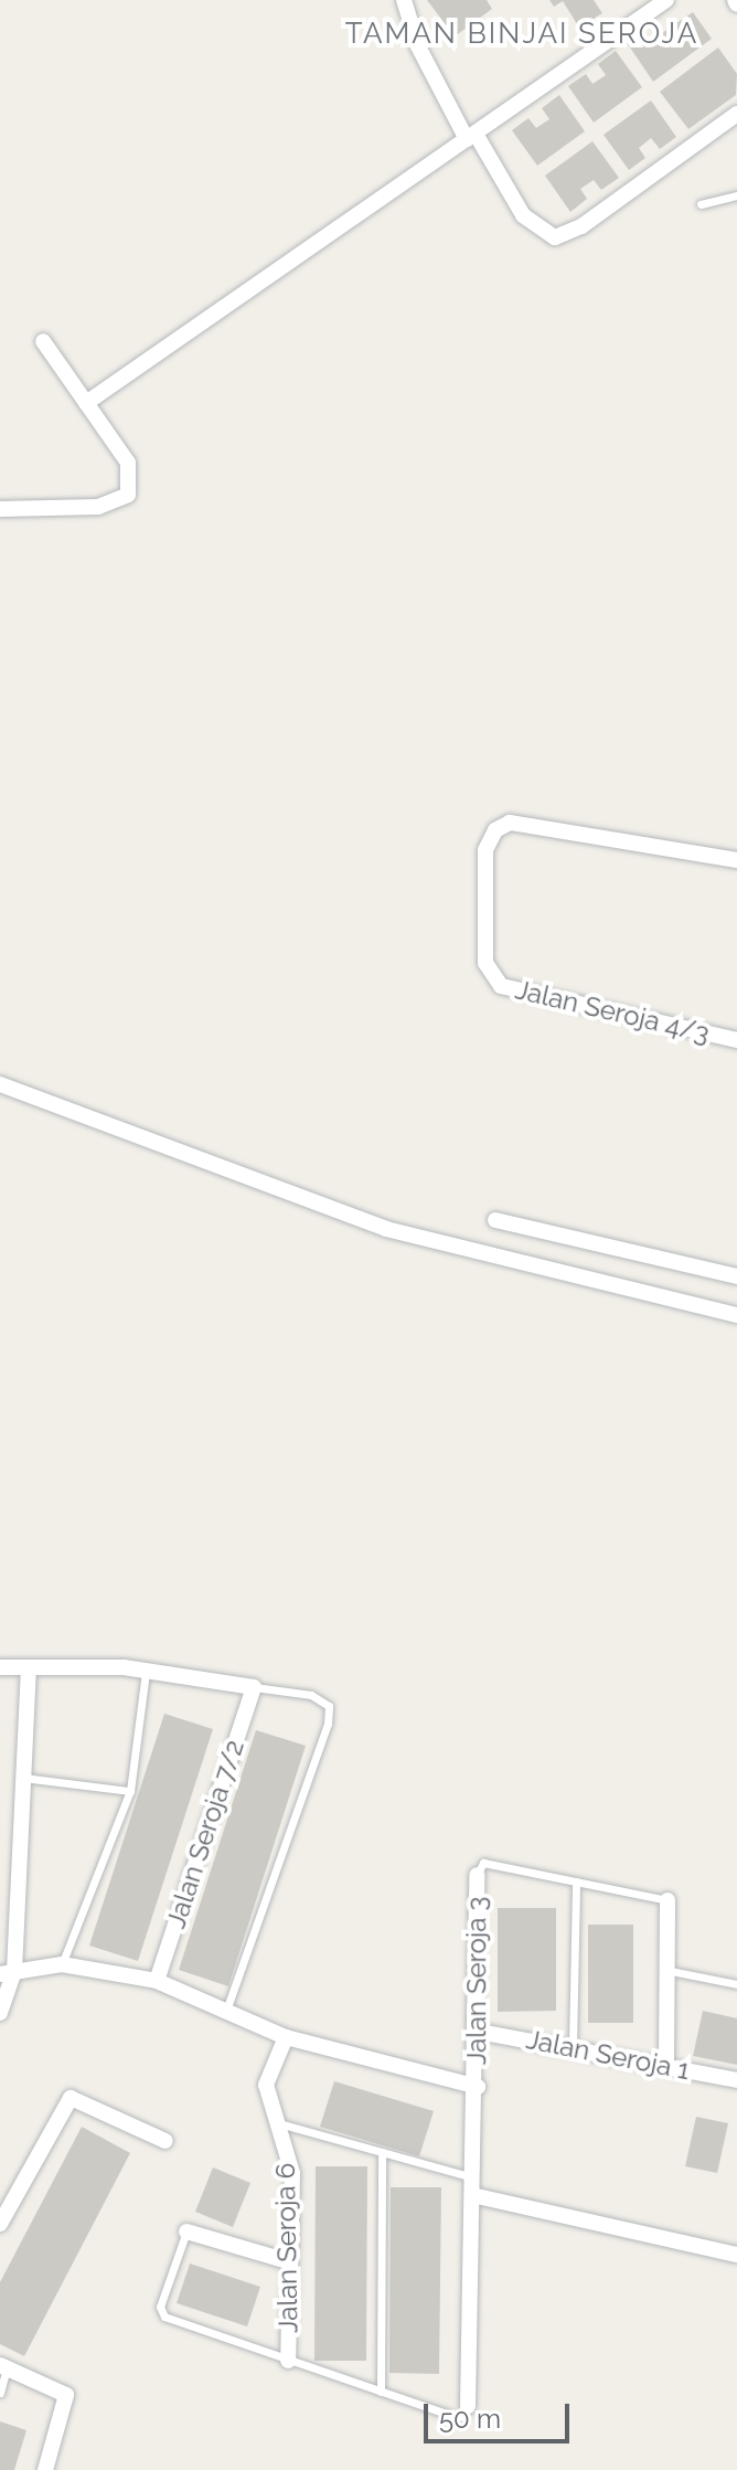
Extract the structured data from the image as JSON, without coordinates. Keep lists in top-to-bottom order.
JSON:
{
  "streets": {
    "street": [
      "Jalan Seroja 4/3",
      "Jalan Seroja 7/2",
      "Jalan Seroja 3",
      "Jalan Seroja 1",
      "Jalan Seroja 6"
    ]
  },
  "crossings": [
    ["Jalan Seroja 3", "Jalan Seroja 1"]
  ],
  "districts": ["TAMAN BINJAI SEROJA"],
  "scale_bar": "50 m"
}
